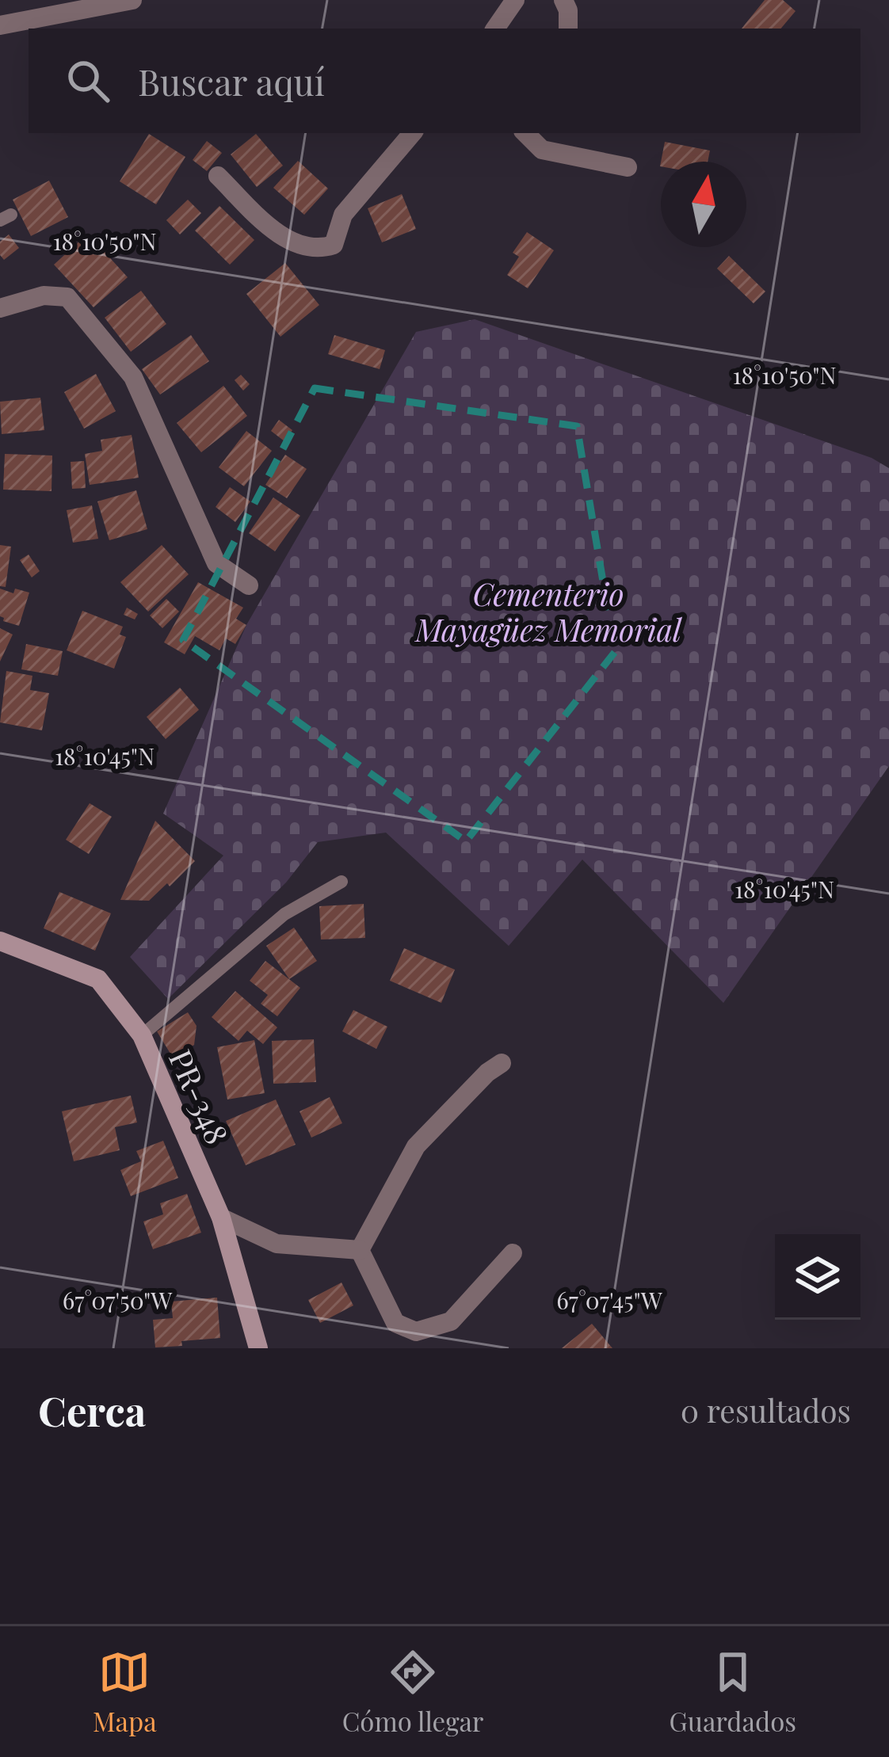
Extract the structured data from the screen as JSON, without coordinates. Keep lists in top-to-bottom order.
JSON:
{
  "streets": {
    "street": ["PR-348"]
  },
  "parks": ["Cementerio Mayagüez Memorial"],
  "north": "top",
  "page": {
    "search": "Buscar aquí",
    "heading": ["Cerca", "0 resultados"],
    "nav": ["Mapa", "Cómo llegar", "Guardados"]
  },
  "coordinates": [
    "18°10'50\"N",
    "18°10'45\"N",
    "67°07'50\"W",
    "67°07'45\"W"
  ]
}
